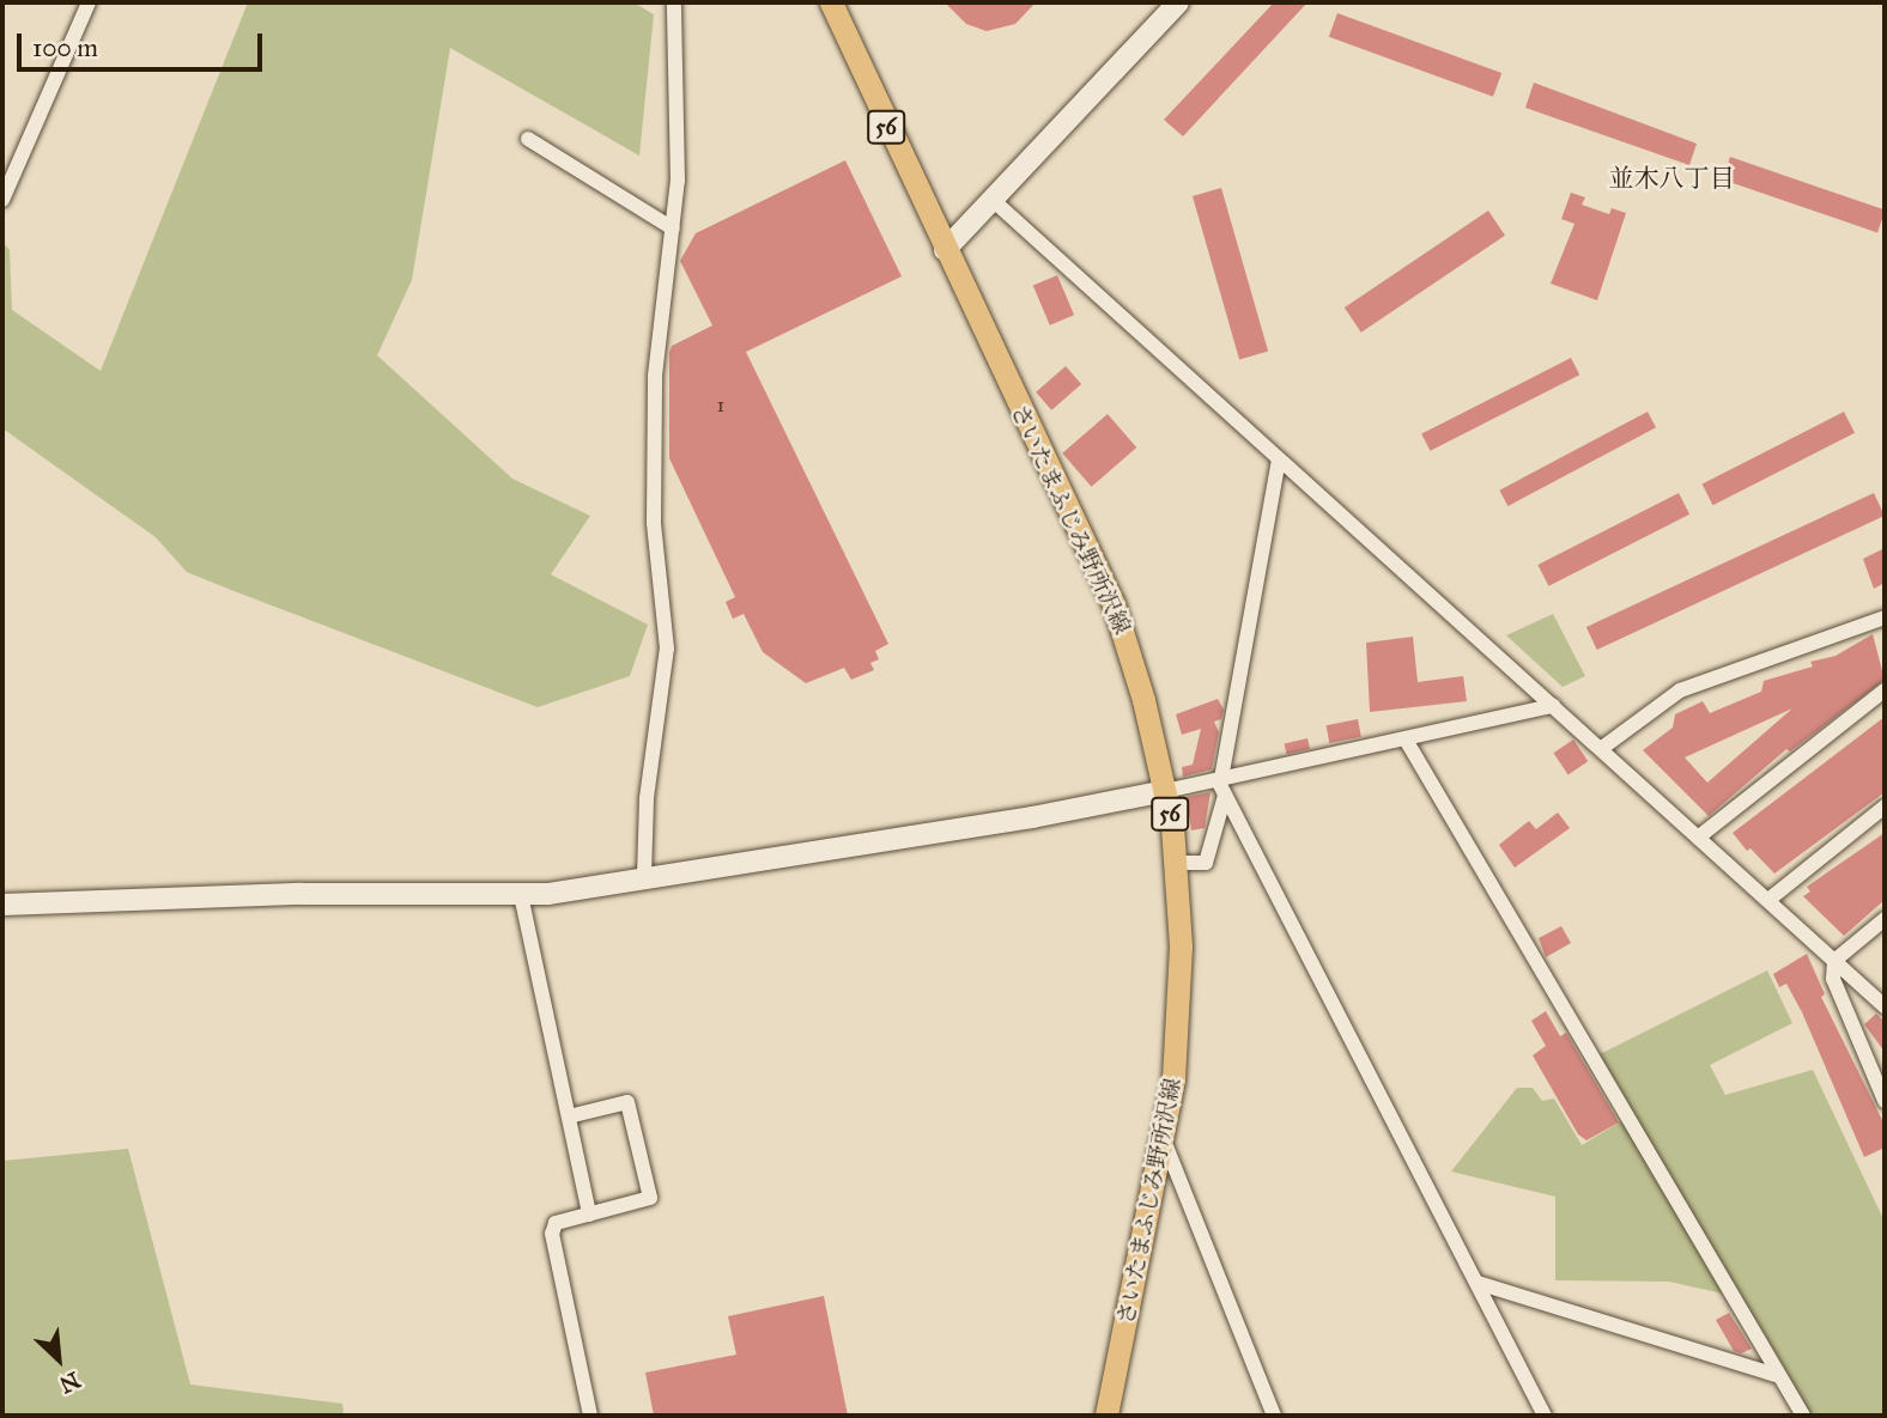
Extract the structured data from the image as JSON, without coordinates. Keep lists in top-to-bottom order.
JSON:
{
  "streets": {
    "main road": ["56", "さいたまふじみ野所沢線"]
  },
  "districts": ["並木八丁目"],
  "house_numbers": ["1"],
  "scale_bar": "100 m",
  "north": "bottom right"
}
